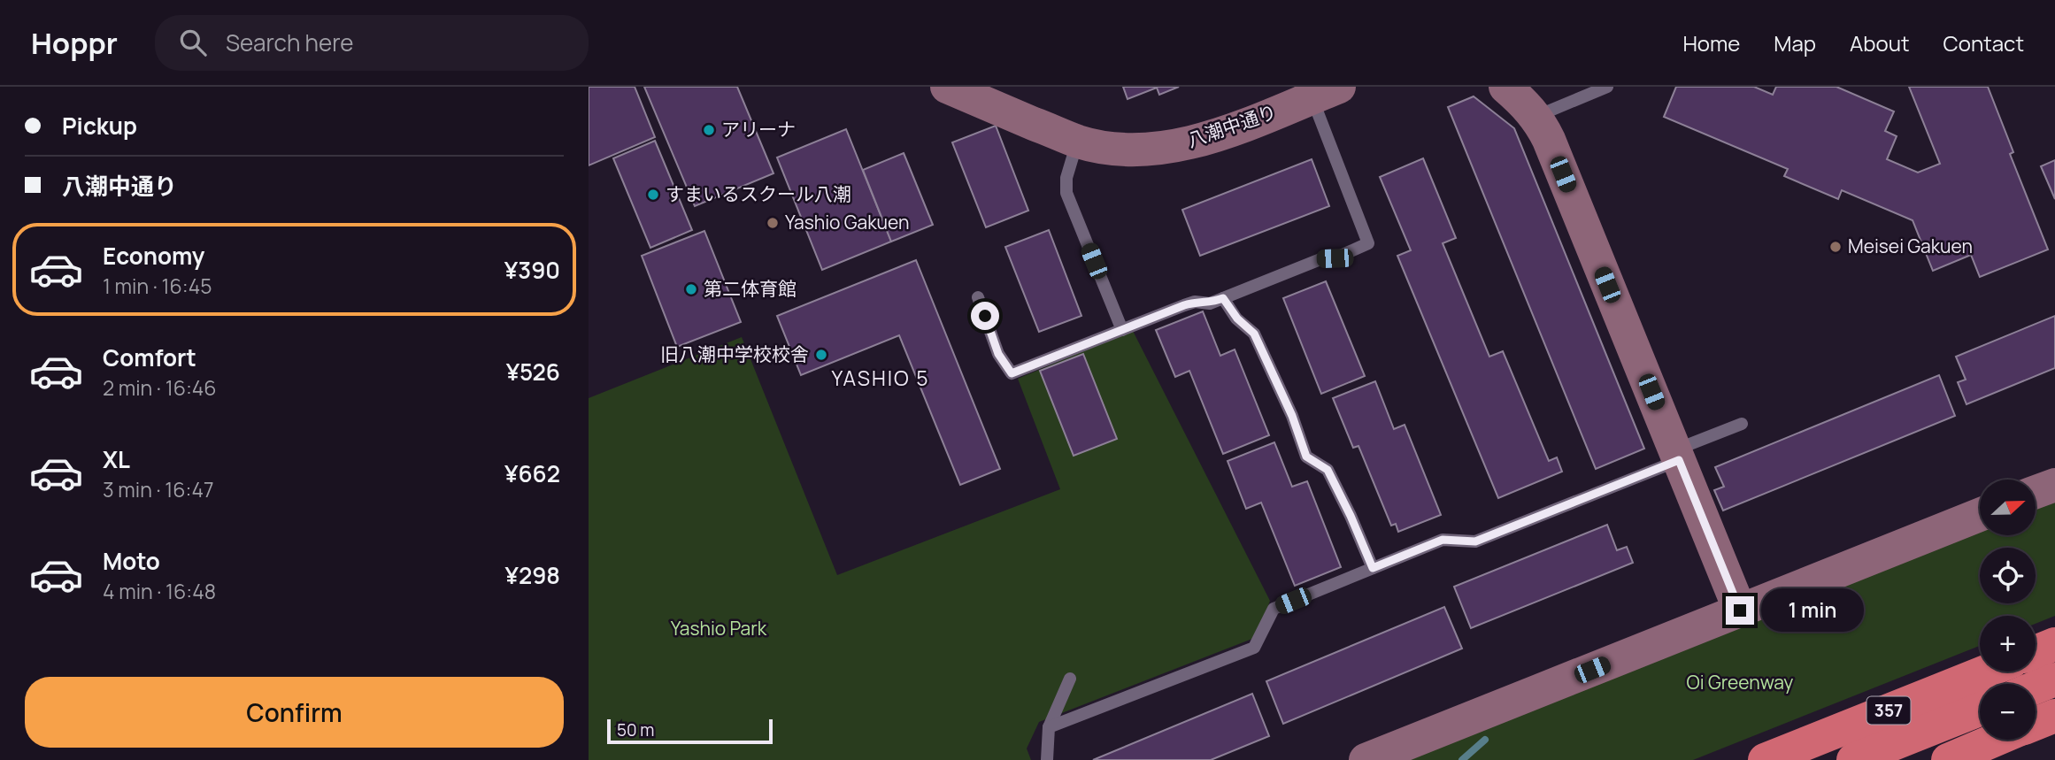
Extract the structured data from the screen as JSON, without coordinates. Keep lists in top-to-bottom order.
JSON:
{
  "streets": {
    "highway": ["357"],
    "street": ["八潮中通り"]
  },
  "districts": ["YASHIO 5"],
  "parks": ["Yashio Park", "Oi Greenway"],
  "places": [
    "アリーナ",
    "すまいるスクール八潮",
    "Yashio Gakuen",
    "Meisei Gakuen",
    "第二体育館",
    "旧八潮中学校校舎"
  ],
  "scale_bar": "50 m",
  "north": "right",
  "page": {
    "header": "Hoppr",
    "search": "Search here",
    "nav": [
      "Home",
      "Map",
      "About",
      "Contact"
    ],
    "banner": ["Pickup", "八潮中通り"],
    "list": [
      {
        "name": "Economy",
        "note": "1 min · 16:45",
        "value": "¥390"
      },
      {
        "name": "Comfort",
        "note": "2 min · 16:46",
        "value": "¥526"
      },
      {
        "name": "XL",
        "note": "3 min · 16:47",
        "value": "¥662"
      },
      {
        "name": "Moto",
        "note": "4 min · 16:48",
        "value": "¥298"
      }
    ],
    "map_buttons": ["+", "−"],
    "bubble": "1 min",
    "buttons": "Confirm",
    "scale": "50 m"
  }
}
